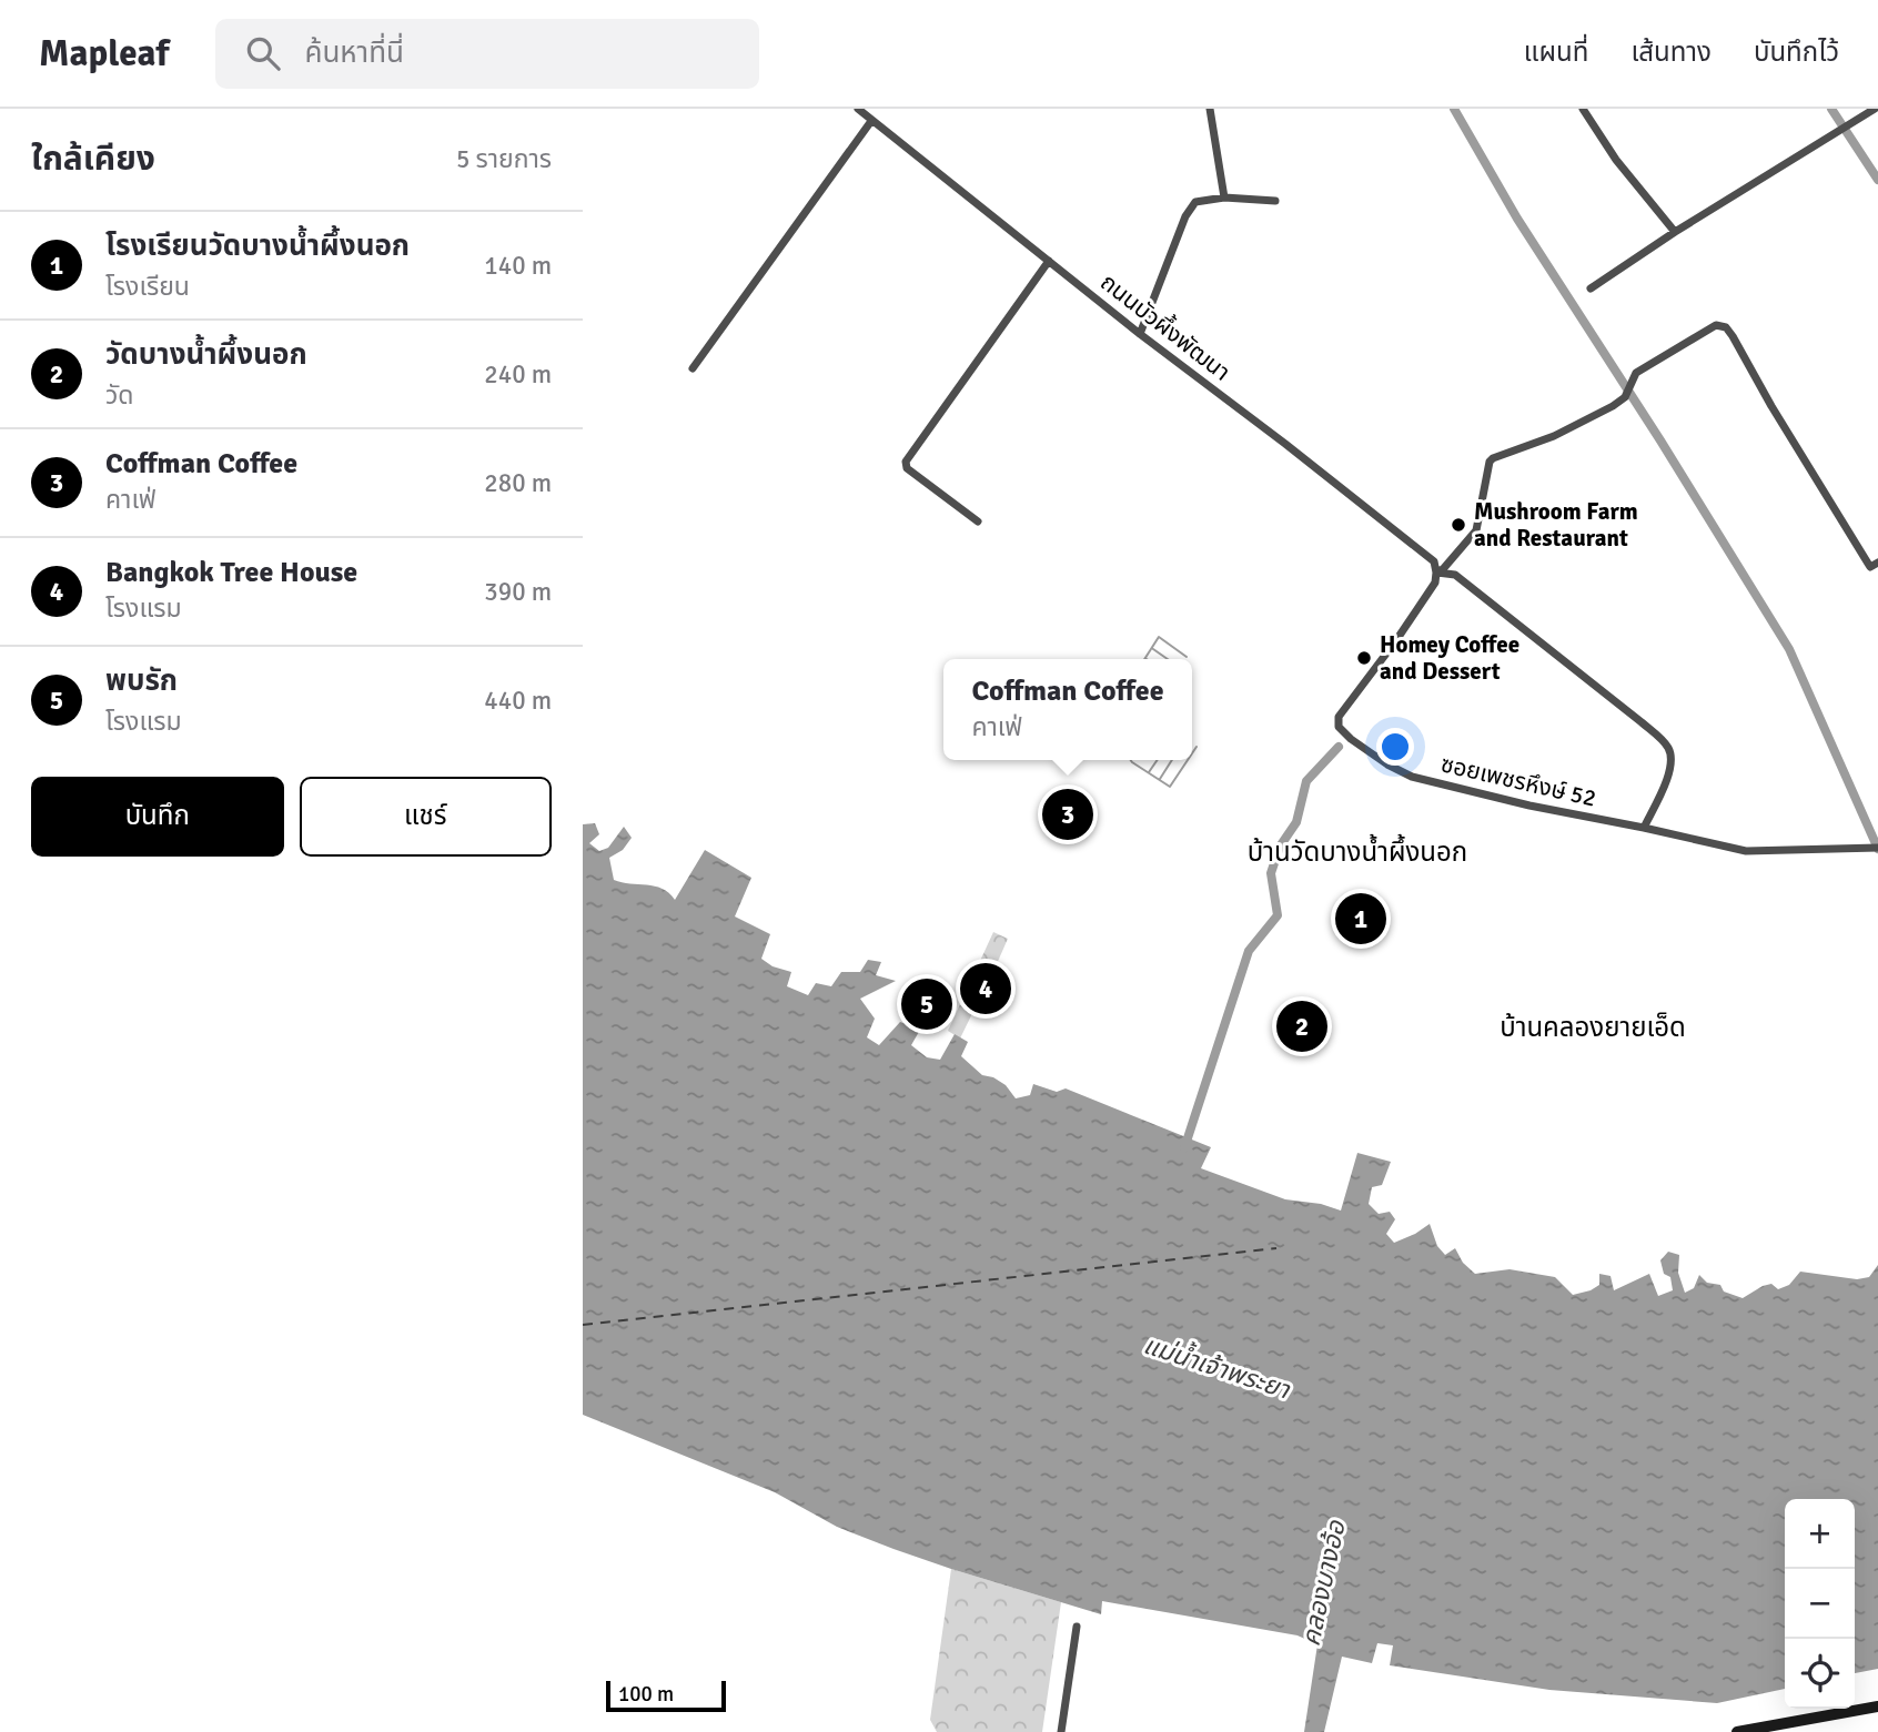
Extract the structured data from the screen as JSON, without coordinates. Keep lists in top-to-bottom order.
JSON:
{
  "streets": {
    "street": ["ถนนบัวผึ้งพัฒนา", "ซอยเพชรหึงษ์ 52"]
  },
  "crossings": [
    ["ถนนบัวผึ้งพัฒนา", "ซอยเพชรหึงษ์ 52"]
  ],
  "districts": ["บ้านวัดบางน้ำผึ้งนอก", "บ้านคลองยายเอ็ด"],
  "water": ["แม่น้ำเจ้าพระยา", "คลองบางอ้อ"],
  "places": ["Mushroom Farm and Restaurant", "Homey Coffee and Dessert"],
  "scale_bar": "100 m",
  "page": {
    "header": "Mapleaf",
    "search": "ค้นหาที่นี่",
    "nav": ["แผนที่", "เส้นทาง", "บันทึกไว้"],
    "heading": ["ใกล้เคียง", "5 รายการ"],
    "list": [
      {
        "mark": "1",
        "name": "โรงเรียนวัดบางน้ำผึ้งนอก",
        "note": "โรงเรียน",
        "value": "140 m"
      },
      {
        "mark": "2",
        "name": "วัดบางน้ำผึ้งนอก",
        "note": "วัด",
        "value": "240 m"
      },
      {
        "mark": "3",
        "name": "Coffman Coffee",
        "note": "คาเฟ่",
        "value": "280 m"
      },
      {
        "mark": "4",
        "name": "Bangkok Tree House",
        "note": "โรงแรม",
        "value": "390 m"
      },
      {
        "mark": "5",
        "name": "พบรัก",
        "note": "โรงแรม",
        "value": "440 m"
      }
    ],
    "popup": ["Coffman Coffee", "คาเฟ่"],
    "buttons": ["บันทึก", "แชร์"],
    "pins": [
      "3",
      "1",
      "4",
      "5",
      "2"
    ],
    "map_buttons": ["+", "−"],
    "scale": "100 m"
  }
}
